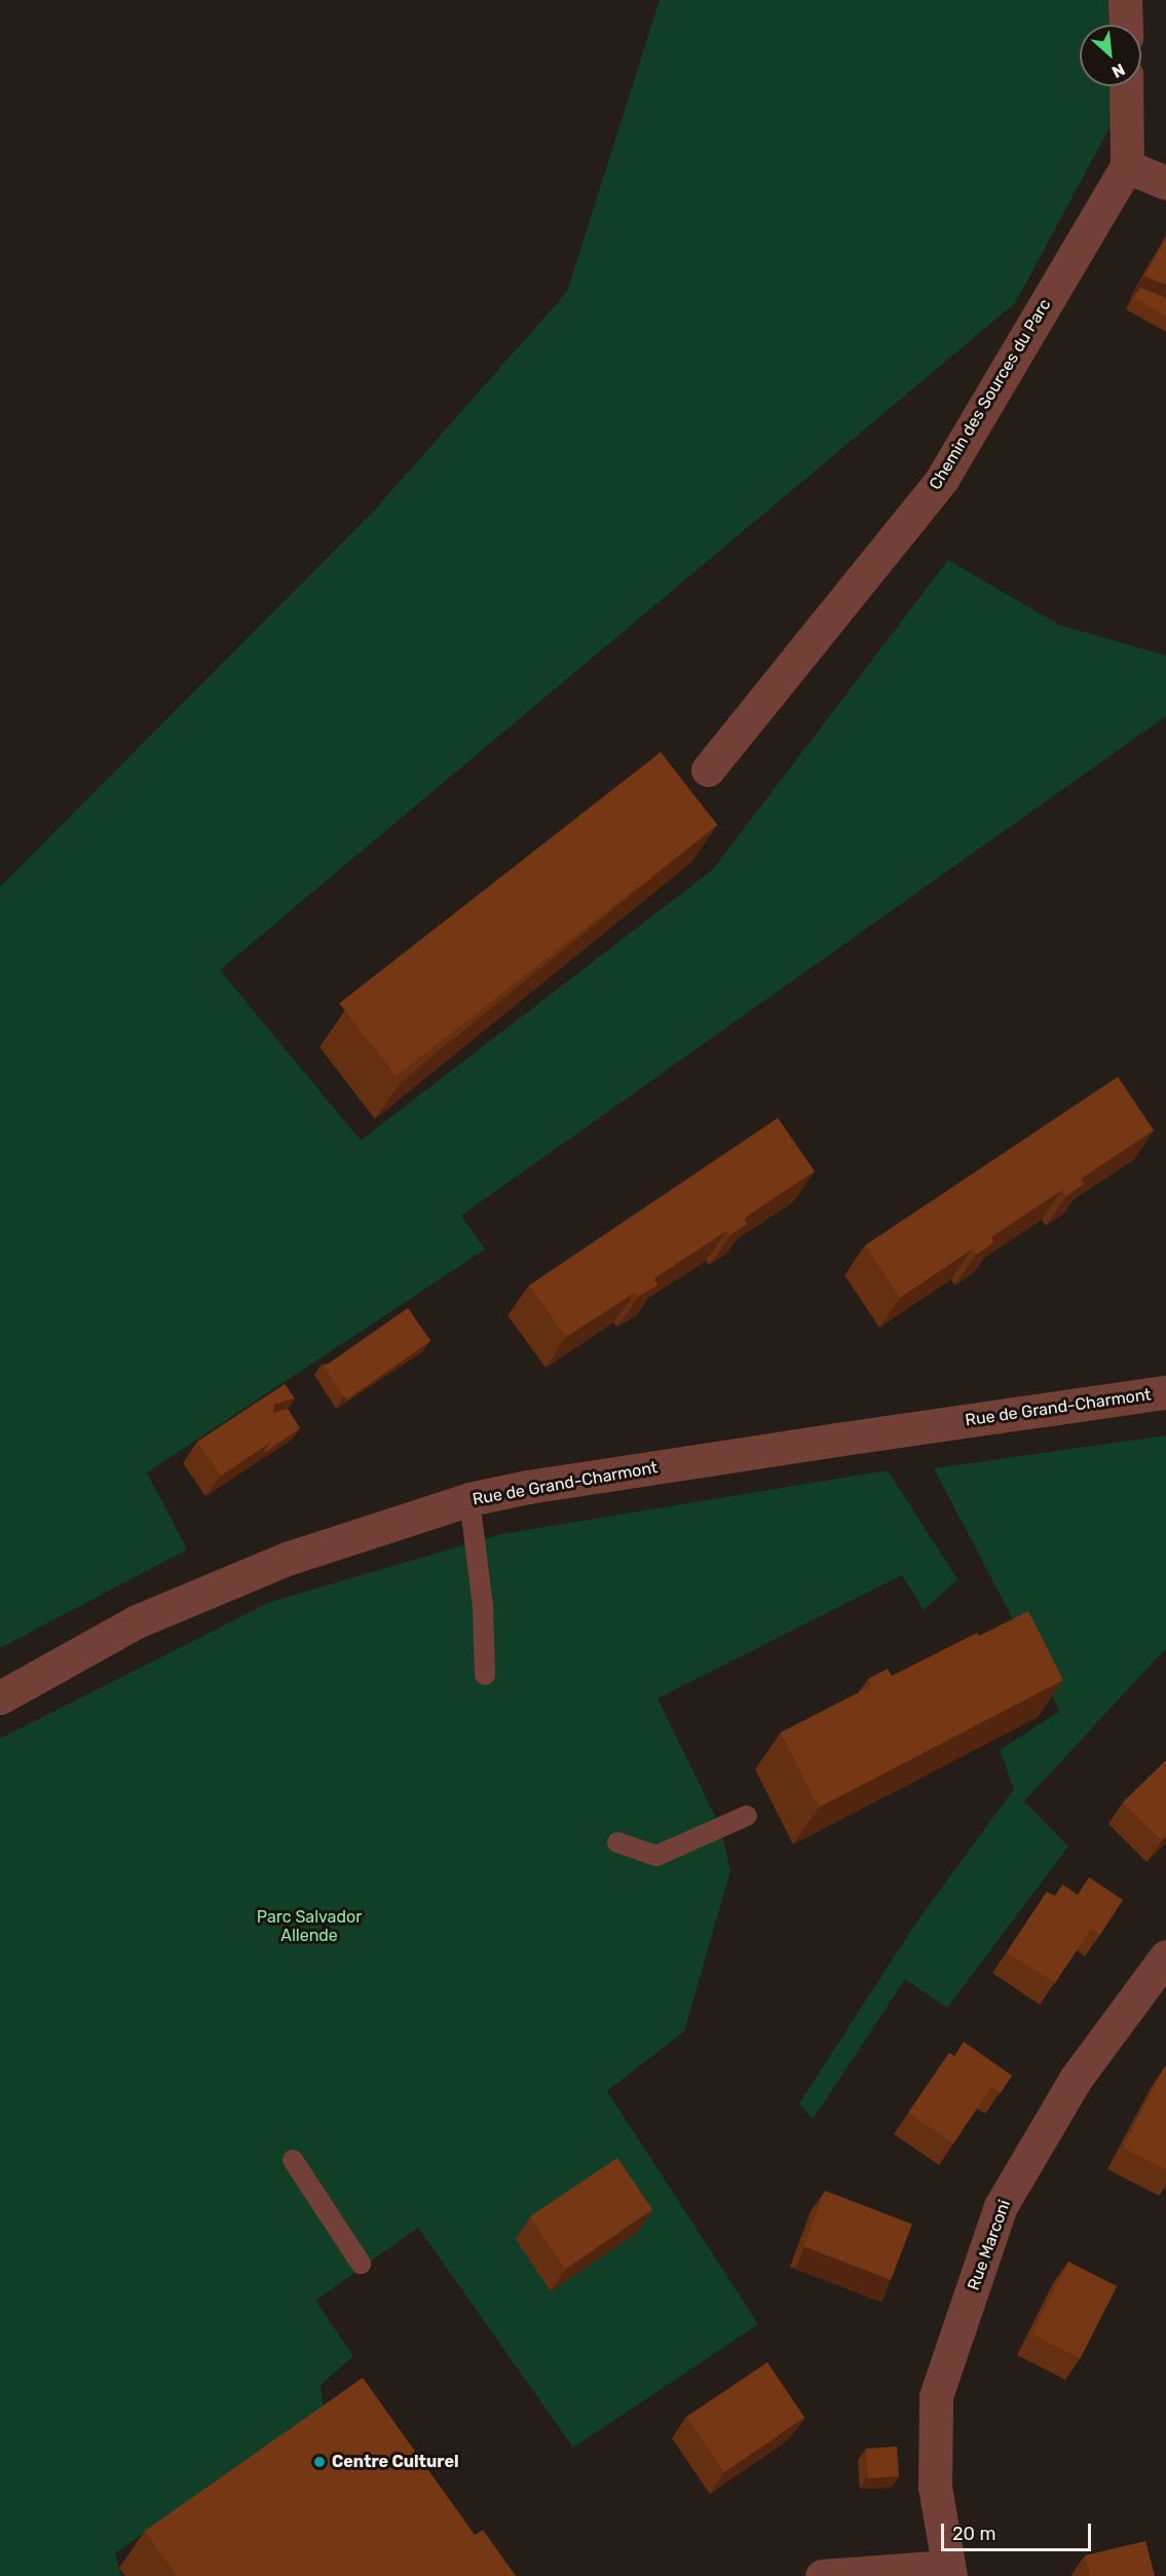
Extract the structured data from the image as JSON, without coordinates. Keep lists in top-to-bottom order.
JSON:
{
  "streets": {
    "street": ["Chemin des Sources du Parc", "Rue de Grand-Charmont", "Rue Marconi"]
  },
  "parks": ["Parc Salvador Allende"],
  "places": ["Centre Culturel"],
  "scale_bar": "20 m",
  "north": "bottom right"
}
